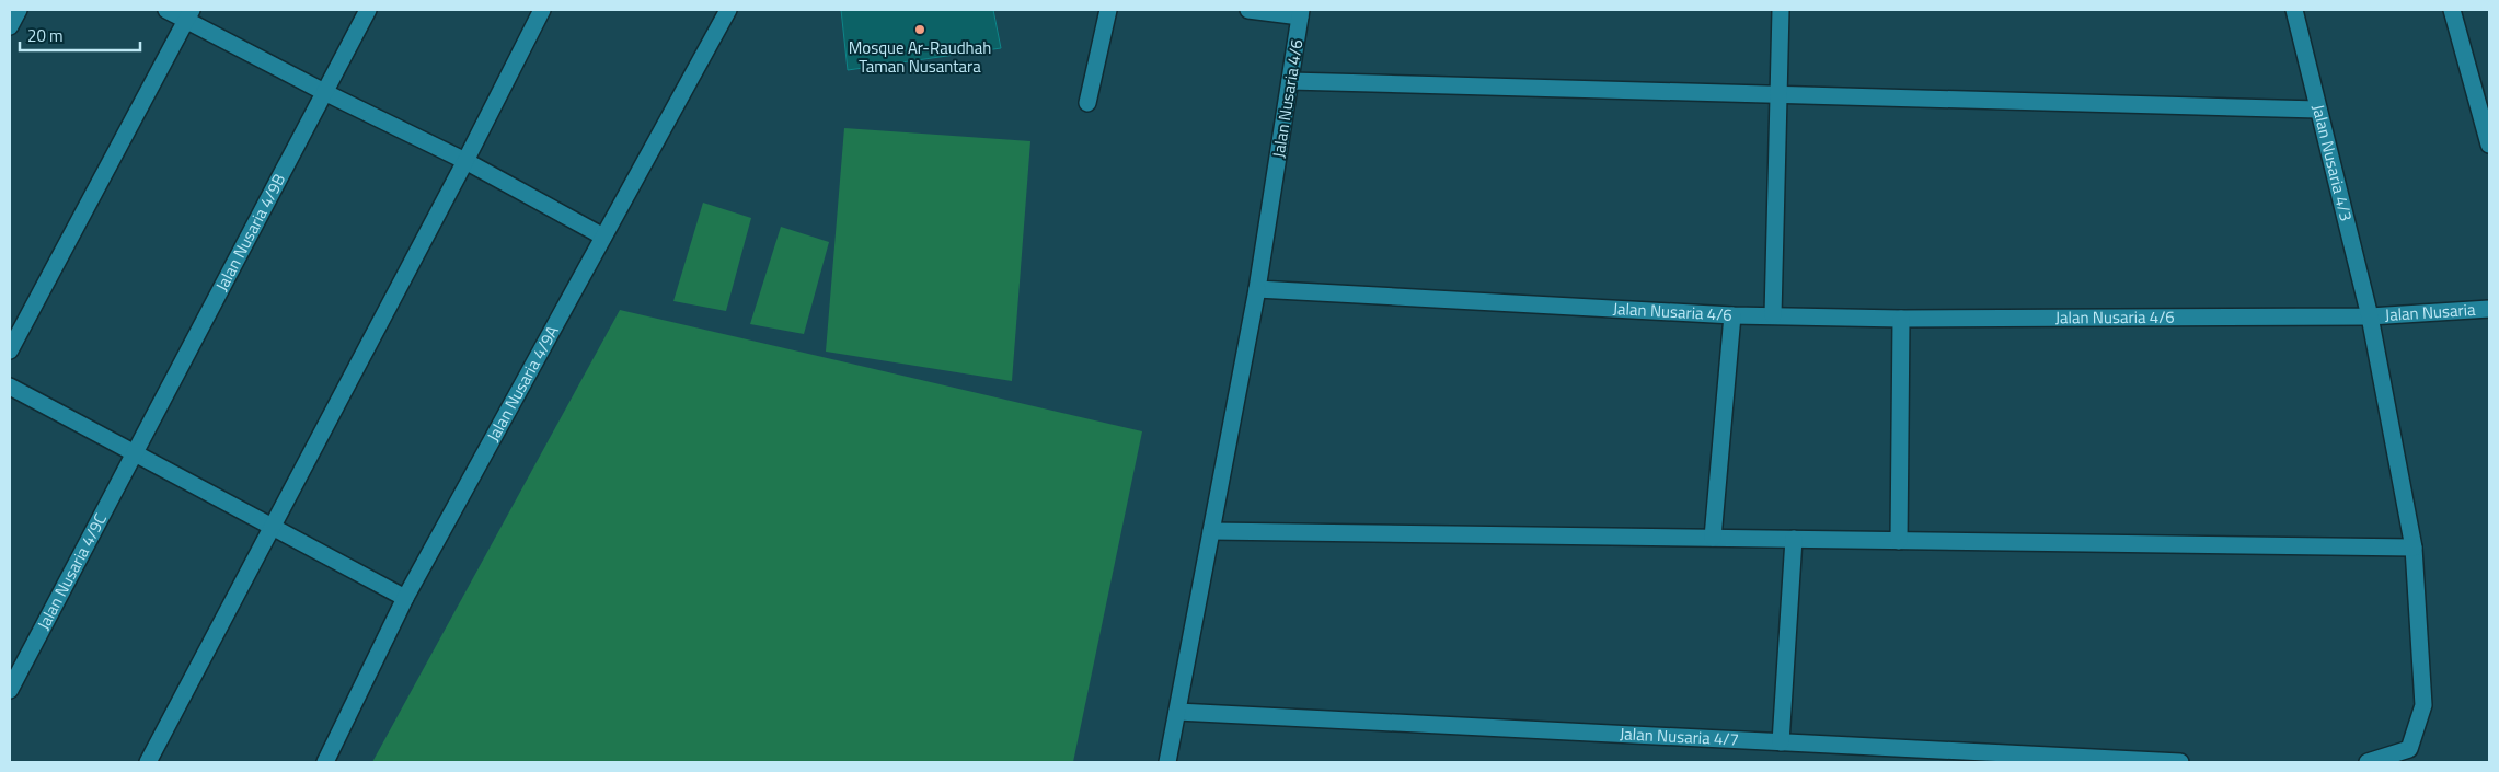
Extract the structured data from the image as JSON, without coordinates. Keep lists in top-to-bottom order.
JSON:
{
  "streets": {
    "street": [
      "Jalan Nusaria 4/6",
      "Jalan Nusaria 4/3",
      "Jalan Nusaria 4/9B",
      "Jalan Nusaria",
      "Jalan Nusaria 4/9A",
      "Jalan Nusaria 4/9C",
      "Jalan Nusaria 4/7"
    ]
  },
  "crossings": [
    ["Jalan Nusaria 4/6", "Jalan Nusaria 4/3"],
    ["Jalan Nusaria 4/6", "Jalan Nusaria"],
    ["Jalan Nusaria 4/3", "Jalan Nusaria"],
    ["Jalan Nusaria 4/9B", "Jalan Nusaria 4/9C"]
  ],
  "places": ["Mosque Ar-Raudhah Taman Nusantara"],
  "scale_bar": "20 m"
}
